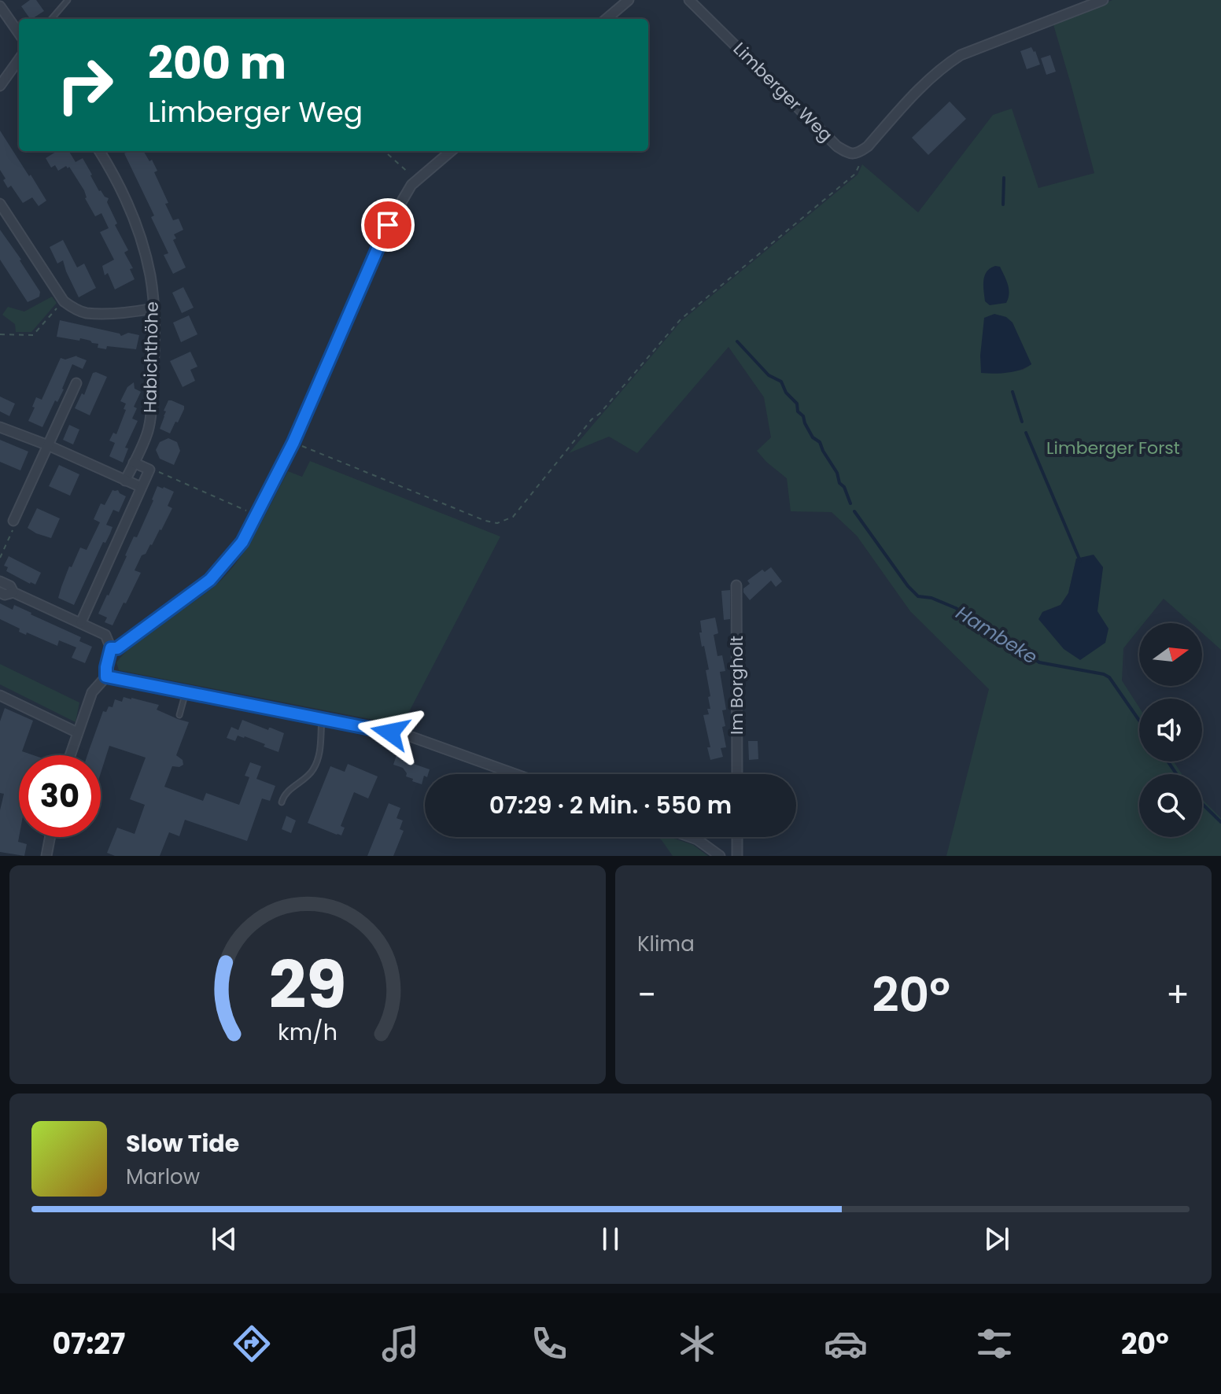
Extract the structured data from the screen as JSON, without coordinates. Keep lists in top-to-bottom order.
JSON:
{
  "streets": {
    "street": ["Limberger Weg", "Habichthöhe", "Im Borgholt"]
  },
  "water": ["Hambeke"],
  "parks": ["Limberger Forst"],
  "north": "right",
  "page": {
    "turn": ["200 m", "Limberger Weg"],
    "limit": "30",
    "trip": "07:29 · 2 Min. · 550 m",
    "tile": "Klima",
    "heat": ["−", "20°", "+"],
    "song": ["Slow Tide", "Marlow"],
    "tabs": ["07:27", "20°"],
    "gauge": ["29", "km/h"]
  }
}
